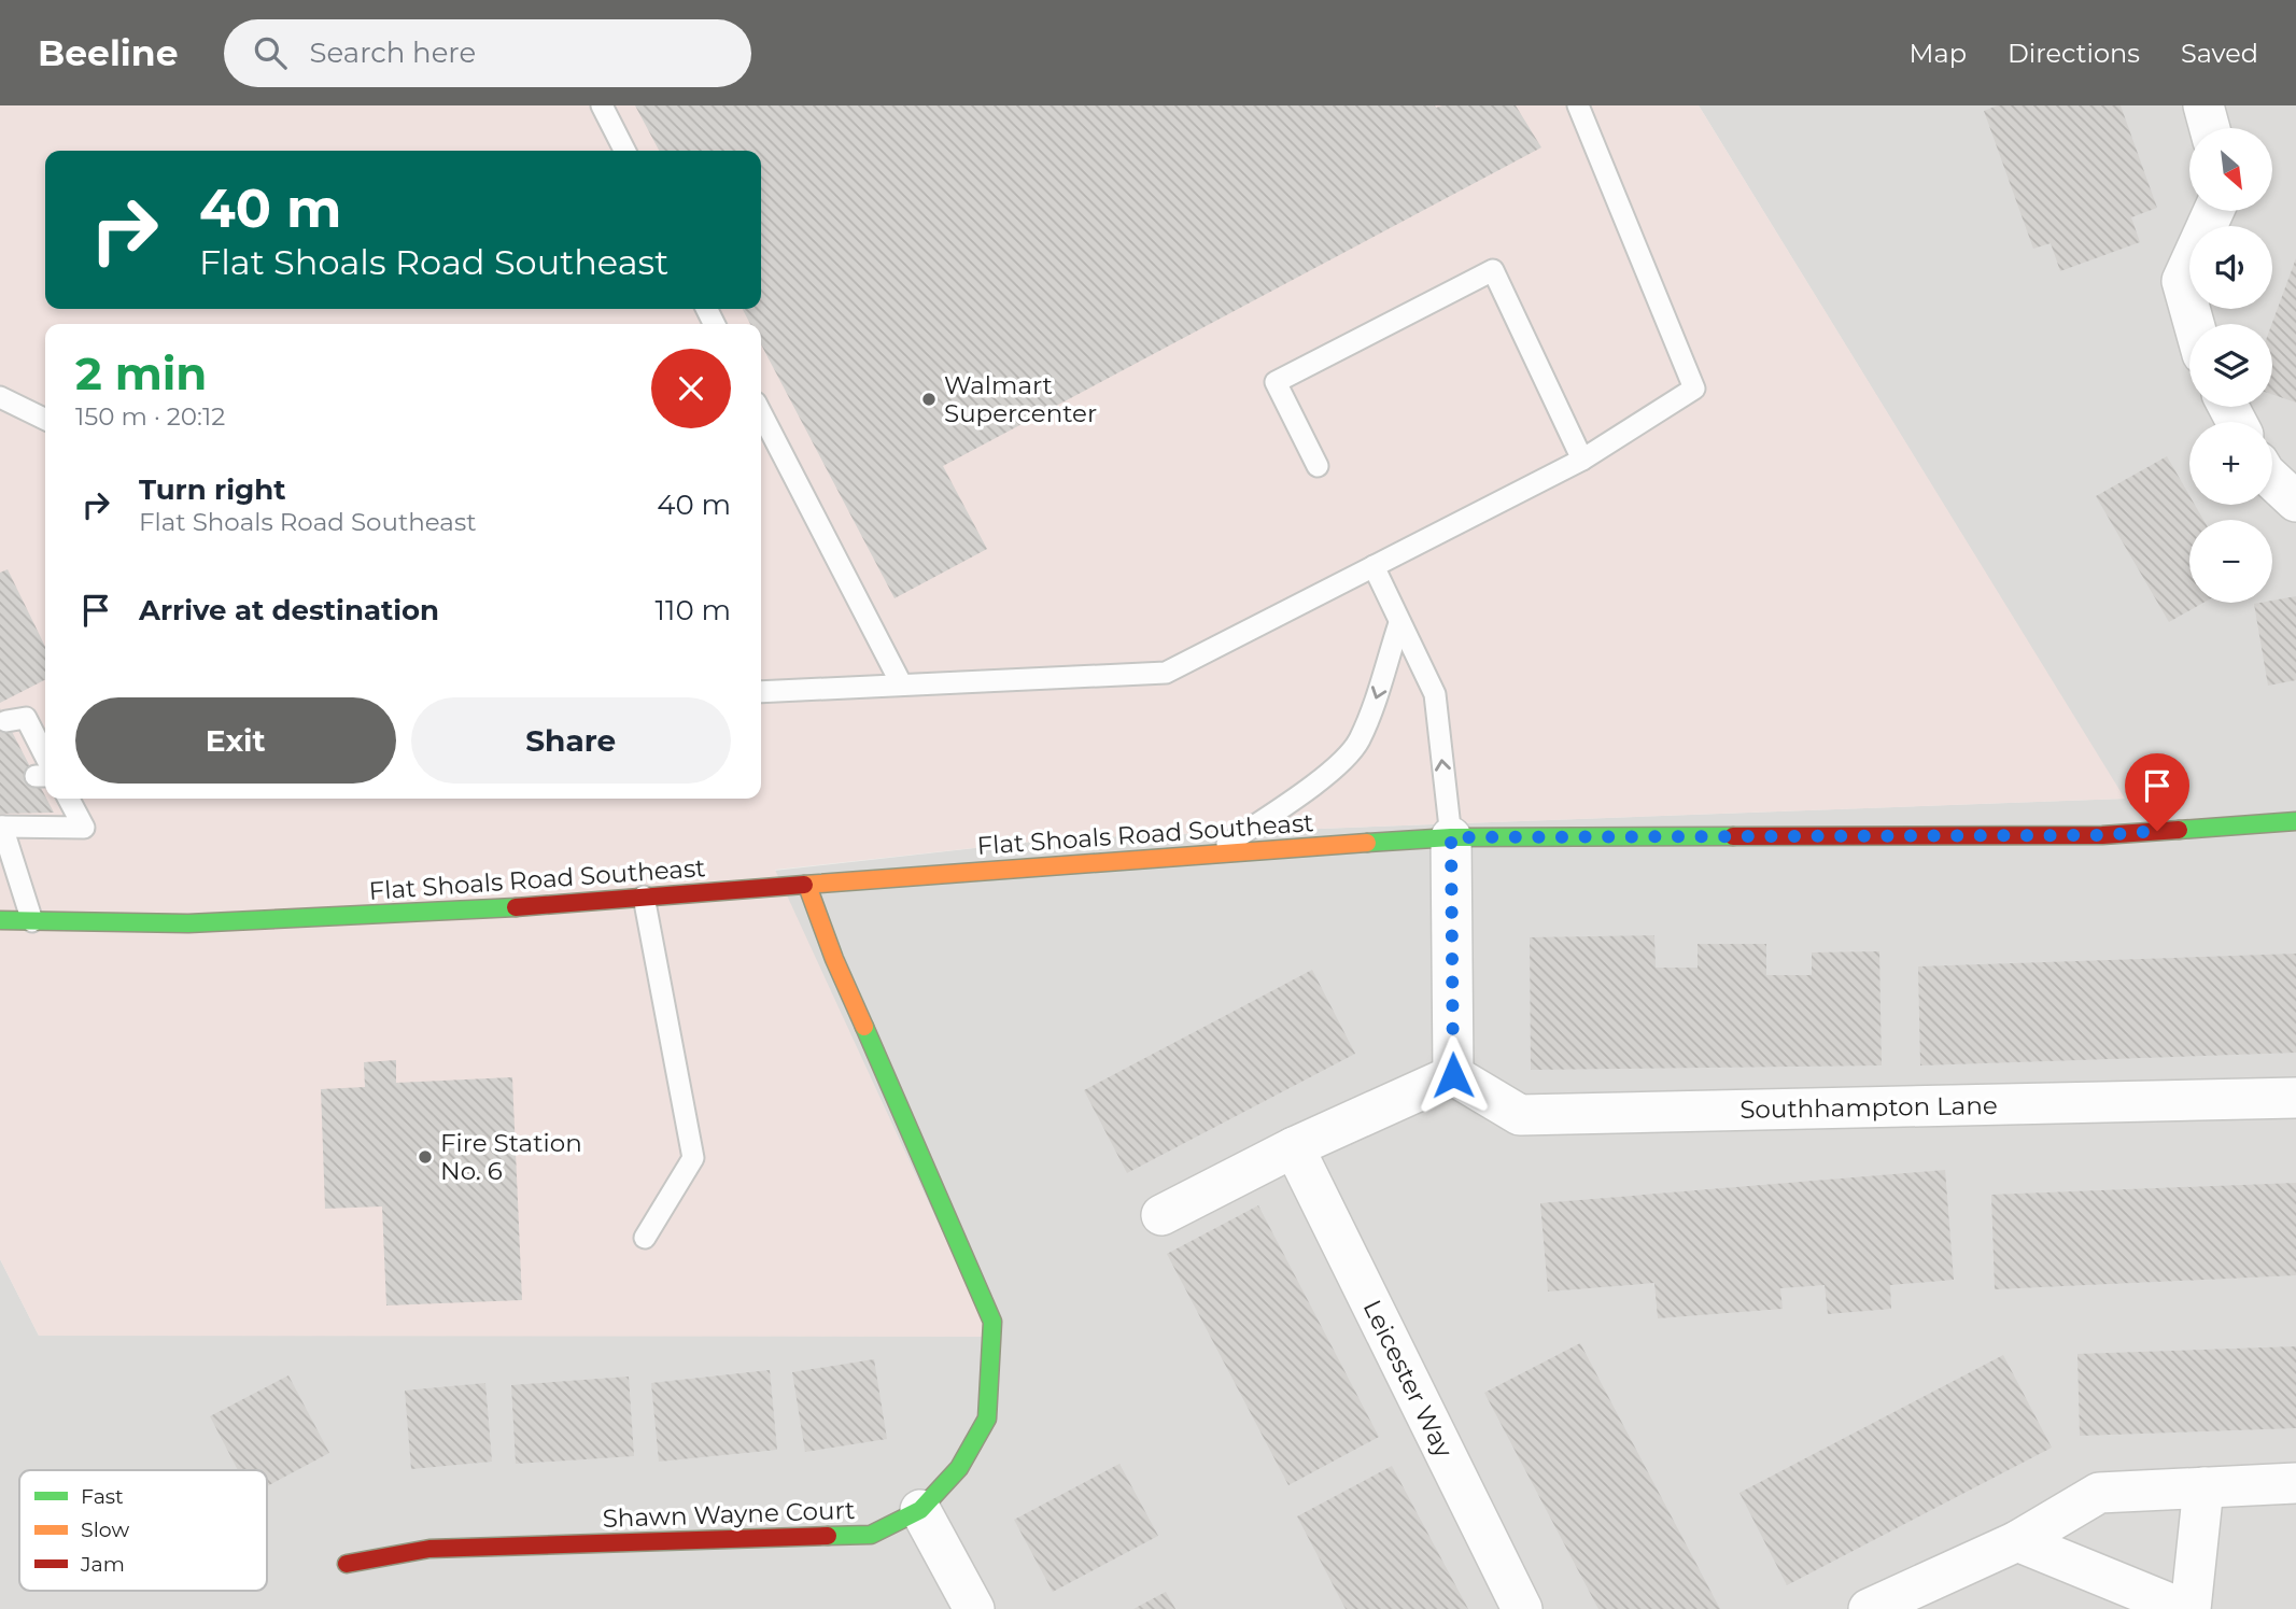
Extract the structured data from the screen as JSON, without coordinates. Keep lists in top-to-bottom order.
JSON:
{
  "streets": {
    "street": [
      "Flat Shoals Road Southeast",
      "Southhampton Lane",
      "Leicester Way",
      "Shawn Wayne Court"
    ]
  },
  "crossings": [
    ["Flat Shoals Road Southeast", "Shawn Wayne Court"]
  ],
  "places": ["Walmart Supercenter", "Fire Station No. 6"],
  "legend": ["Fast", "Slow", "Jam"],
  "north": "bottom right",
  "page": {
    "header": "Beeline",
    "search": "Search here",
    "nav": ["Map", "Directions", "Saved"],
    "map_buttons": ["+", "−"],
    "turn": ["40 m", "Flat Shoals Road Southeast"],
    "heading": ["2 min", "150 m · 20:12"],
    "list": [
      {
        "name": "Turn right",
        "note": "Flat Shoals Road Southeast",
        "value": "40 m"
      },
      {
        "name": "Arrive at destination",
        "value": "110 m"
      }
    ],
    "buttons": ["Exit", "Share"]
  }
}
